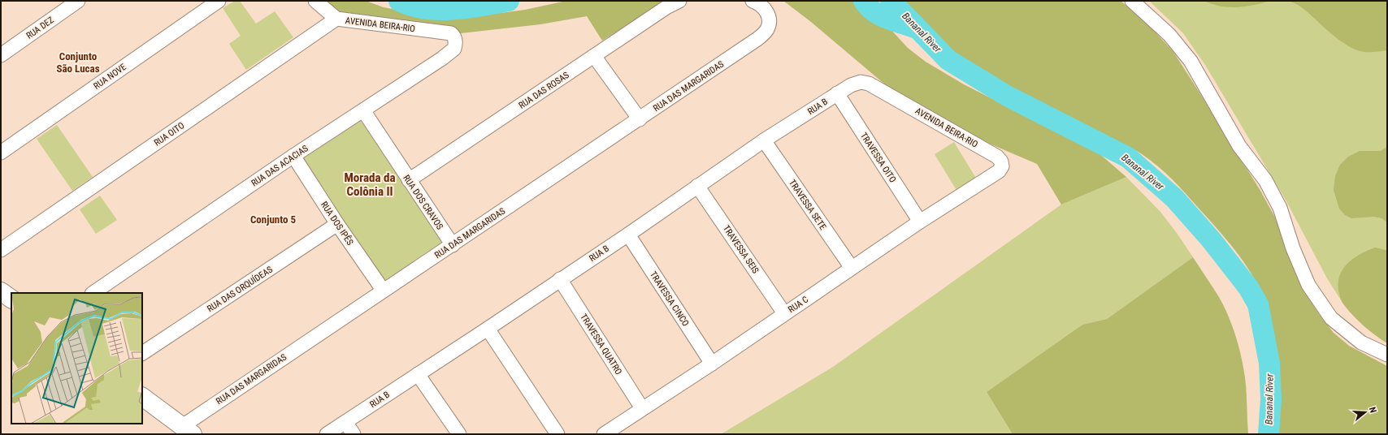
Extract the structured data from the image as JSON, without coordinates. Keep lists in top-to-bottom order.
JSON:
{
  "streets": {
    "street": [
      "AVENIDA BEIRA-RIO",
      "RUA DEZ",
      "RUA NOVE",
      "RUA DAS MARGARIDAS",
      "RUA DAS ROSAS",
      "RUA B",
      "RUA OITO",
      "TRAVESSA OITO",
      "RUA DAS ACACIAS",
      "RUA DOS CRAVOS",
      "TRAVESSA SETE",
      "RUA DOS IPÊS",
      "TRAVESSA SEIS",
      "RUA DAS ORQUÍDEAS",
      "TRAVESSA CINCO",
      "RUA C",
      "TRAVESSA QUATRO"
    ]
  },
  "crossings": [
    ["AVENIDA BEIRA-RIO", "RUA B"],
    ["AVENIDA BEIRA-RIO", "RUA OITO"],
    ["AVENIDA BEIRA-RIO", "RUA DAS ACACIAS"],
    ["AVENIDA BEIRA-RIO", "RUA C"],
    ["RUA DAS MARGARIDAS", "RUA DOS CRAVOS"],
    ["RUA DAS MARGARIDAS", "RUA DOS IPÊS"],
    ["RUA DAS ROSAS", "RUA DOS CRAVOS"],
    ["RUA B", "TRAVESSA OITO"],
    ["RUA B", "TRAVESSA SETE"],
    ["RUA B", "TRAVESSA SEIS"],
    ["RUA B", "TRAVESSA CINCO"],
    ["RUA B", "TRAVESSA QUATRO"],
    ["TRAVESSA OITO", "RUA C"],
    ["RUA DAS ACACIAS", "RUA DOS CRAVOS"],
    ["RUA DAS ACACIAS", "RUA DOS IPÊS"],
    ["TRAVESSA SETE", "RUA C"],
    ["RUA DOS IPÊS", "RUA DAS ORQUÍDEAS"],
    ["TRAVESSA SEIS", "RUA C"],
    ["TRAVESSA CINCO", "RUA C"],
    ["RUA C", "TRAVESSA QUATRO"]
  ],
  "districts": ["Conjunto São Lucas", "Morada da Colônia II", "Conjunto 5"],
  "water": ["Bananal River"],
  "north": "right"
}
